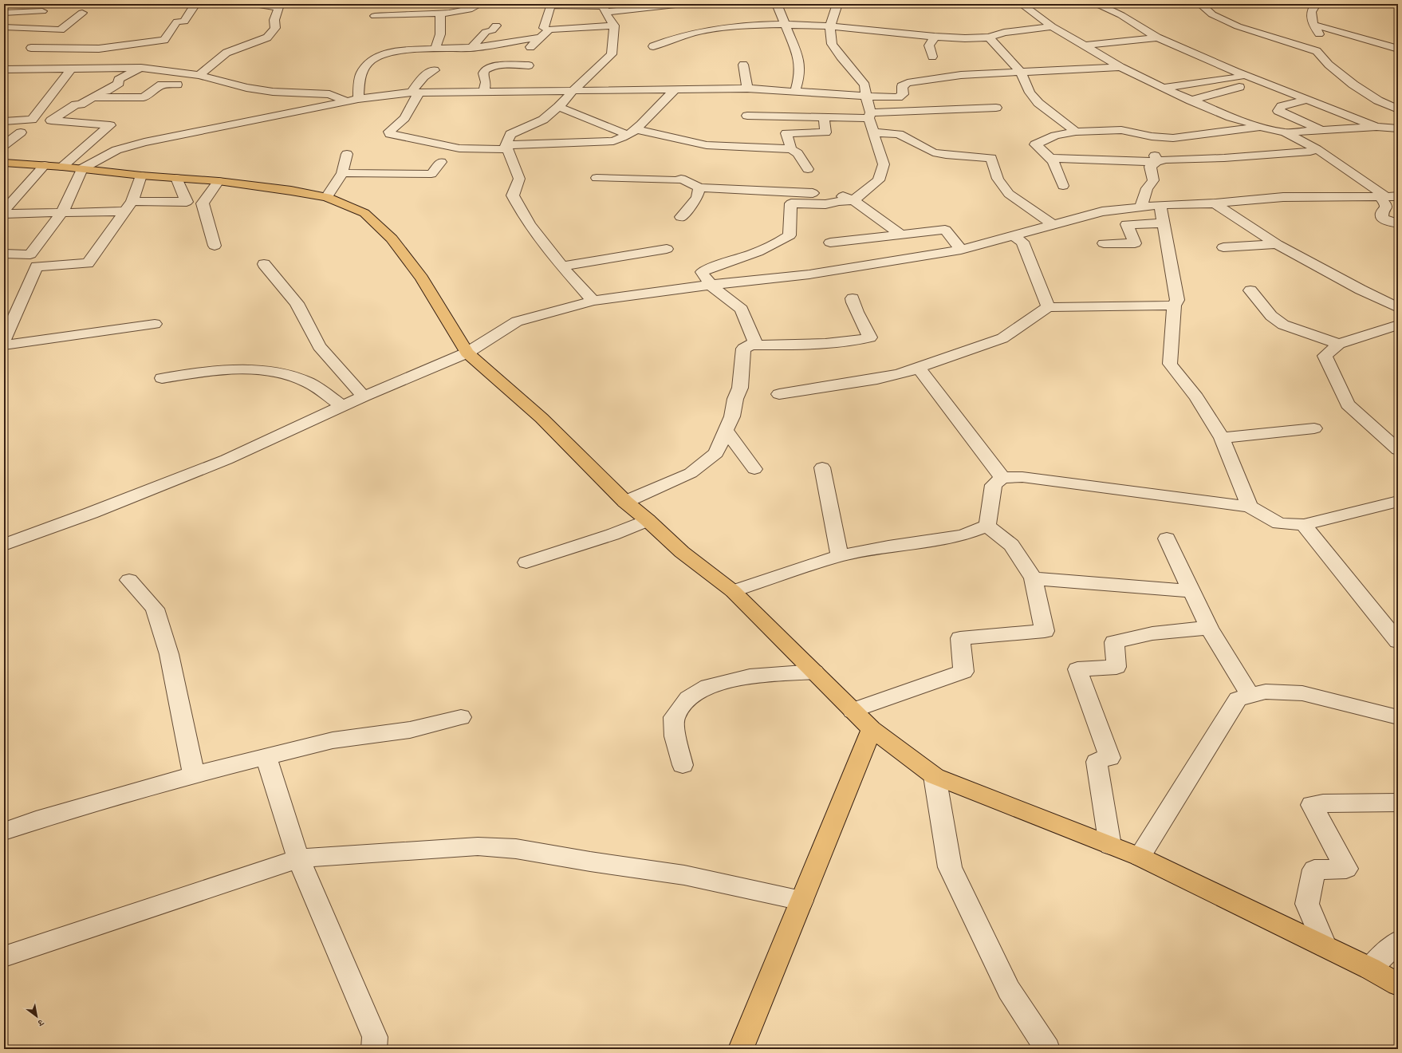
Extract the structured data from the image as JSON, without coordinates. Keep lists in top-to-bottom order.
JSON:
{
  "north": "bottom right"
}
